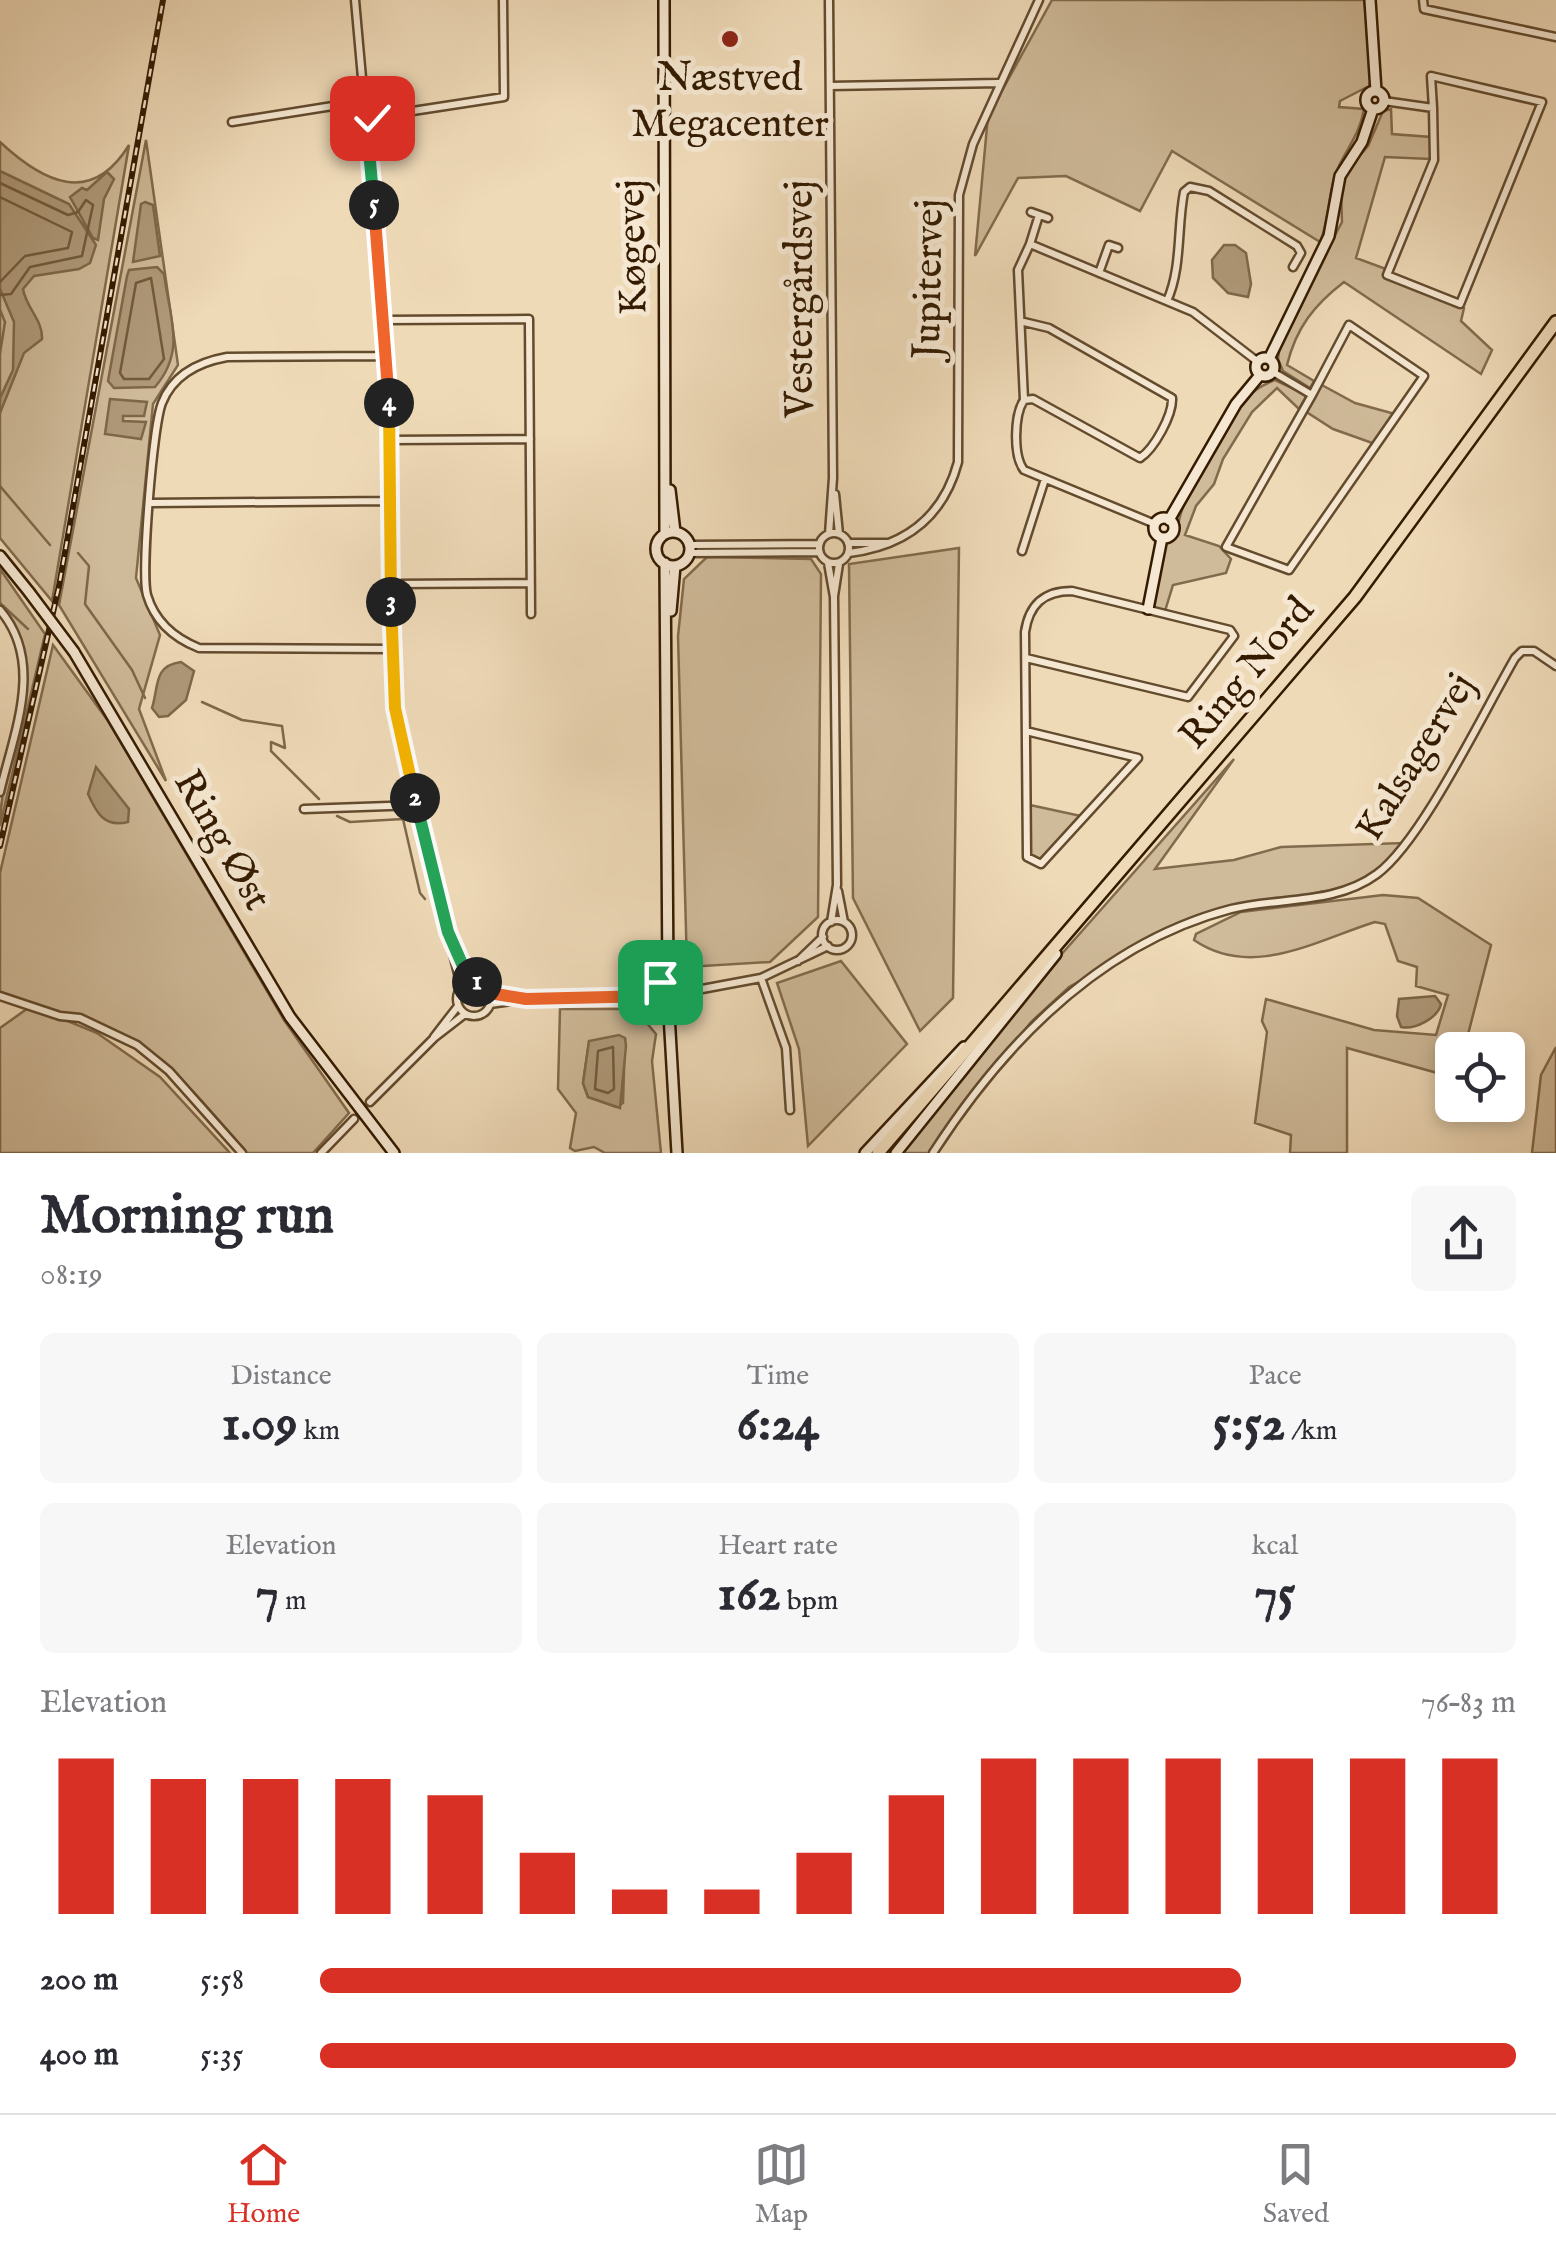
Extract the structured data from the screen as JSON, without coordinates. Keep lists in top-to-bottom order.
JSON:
{
  "streets": {
    "highway": ["Ring Nord"],
    "street": [
      "Køgevej",
      "Jupitervej",
      "Vestergårdsvej",
      "Kalsagervej",
      "Ring Øst"
    ]
  },
  "crossings": [
    ["Jupitervej", "Vestergårdsvej"]
  ],
  "places": ["Næstved Megacenter"],
  "page": {
    "pins": [
      "5",
      "4",
      "3",
      "2",
      "1"
    ],
    "heading": ["Morning run", "08:19"],
    "stats": [
      ["Distance", "1.09 km"],
      ["Time", "6:24"],
      ["Pace", "5:52 /km"],
      ["Elevation", "7 m"],
      ["Heart rate", "162 bpm"],
      ["kcal", "75"]
    ],
    "chart": ["Elevation", "76–83 m"],
    "list": [
      {
        "name": "200 m",
        "note": "5:58"
      },
      {
        "name": "400 m",
        "note": "5:35"
      }
    ],
    "tabs": ["Home", "Map", "Saved"]
  }
}
